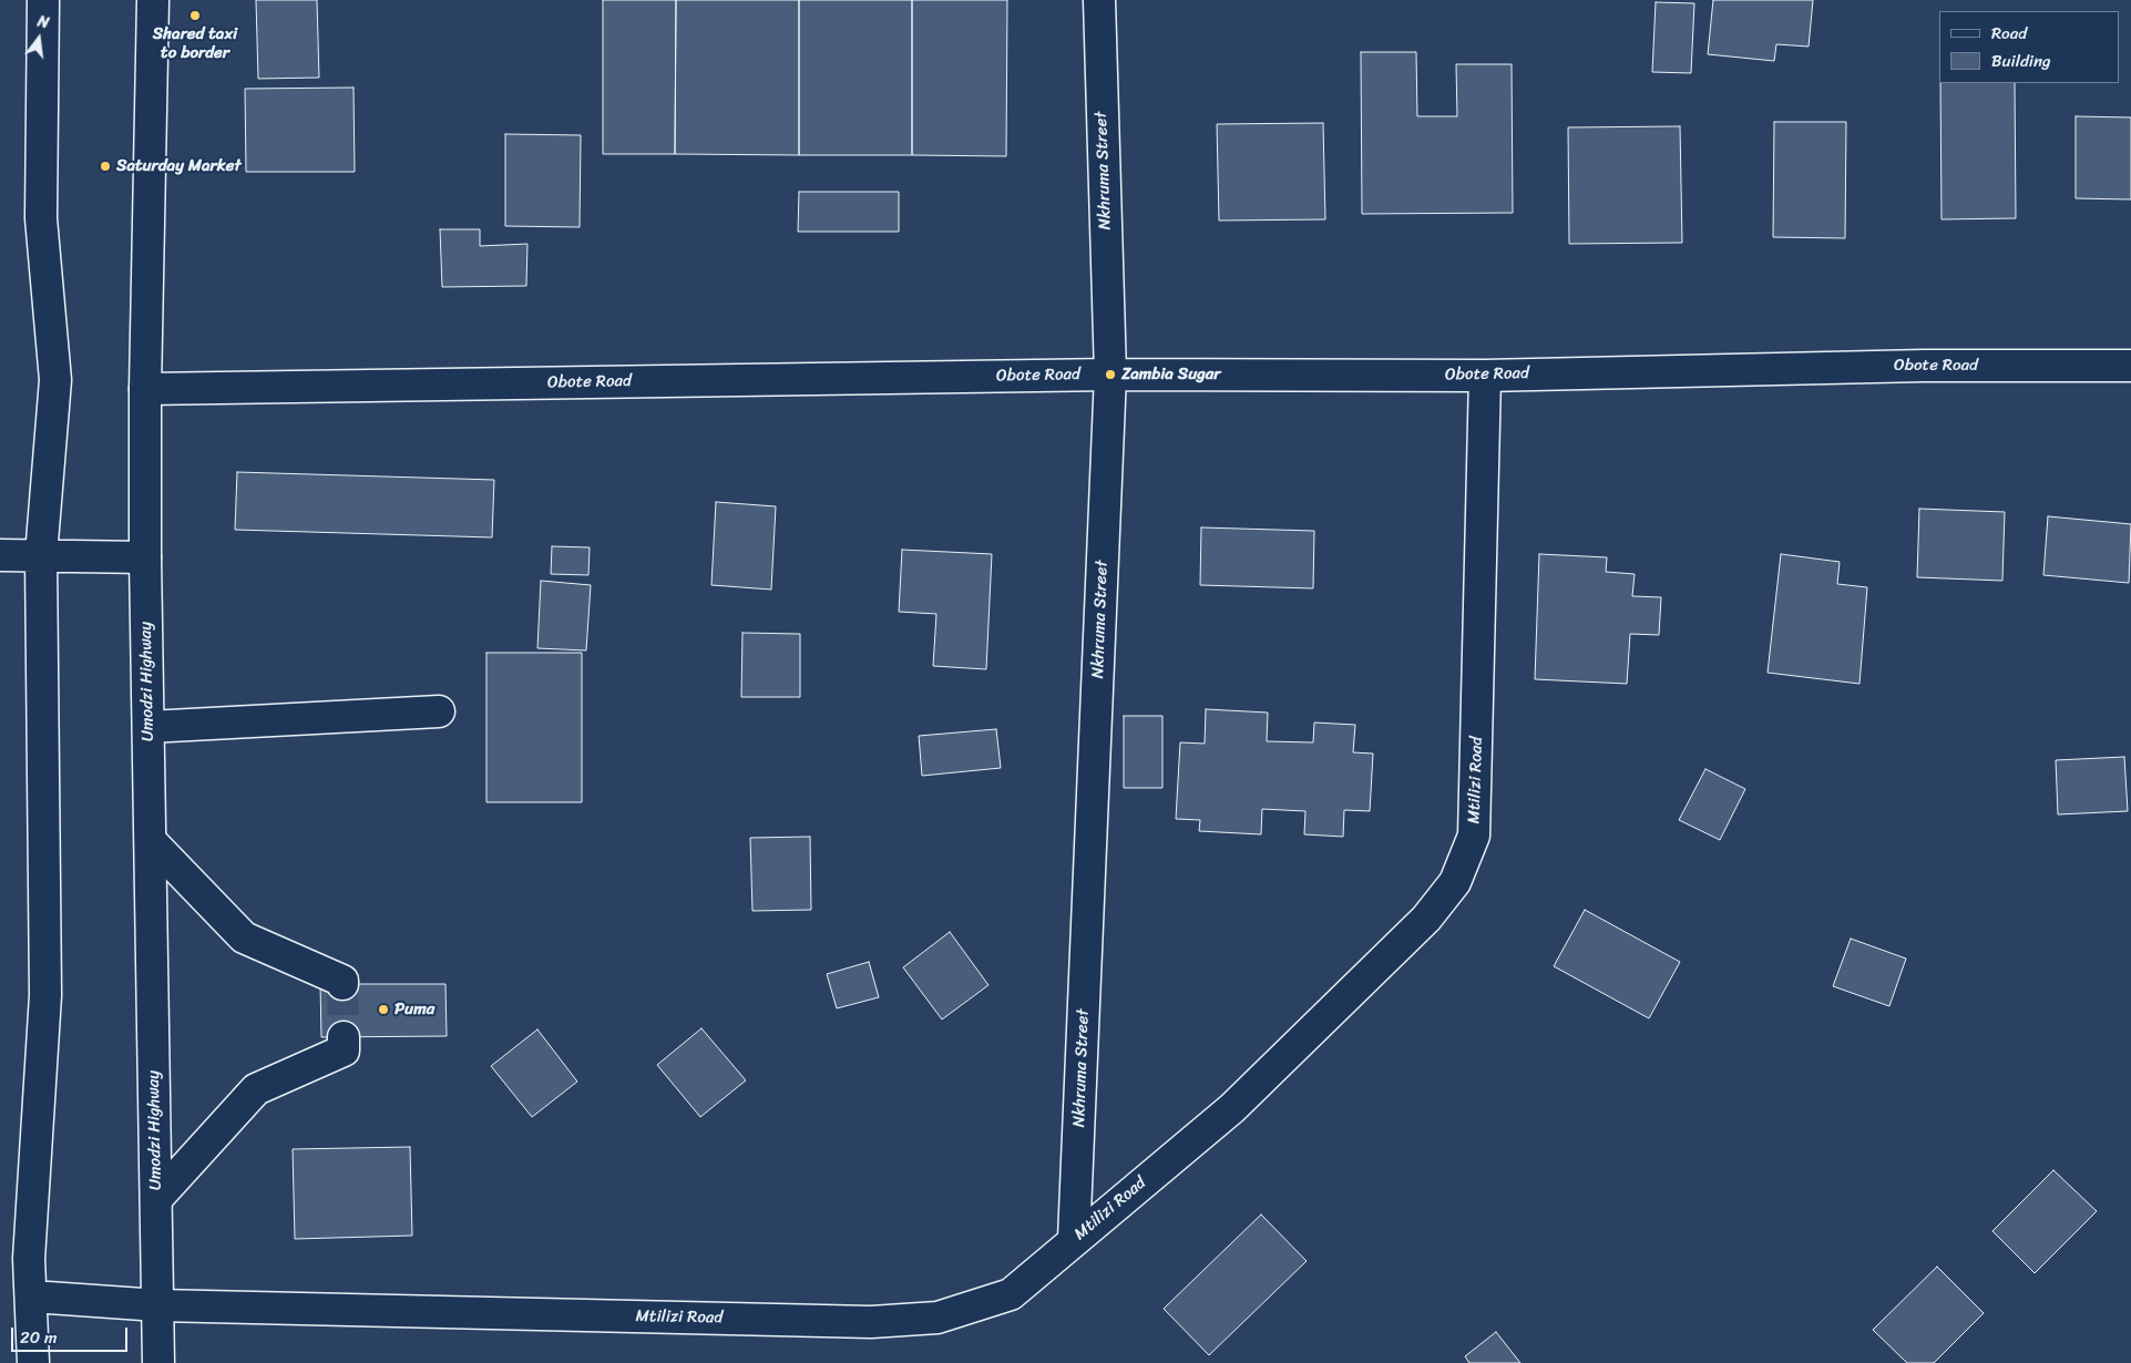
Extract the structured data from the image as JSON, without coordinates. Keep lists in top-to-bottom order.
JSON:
{
  "streets": {
    "main road": [
      "Nkhruma Street",
      "Obote Road",
      "Umodzi Highway",
      "Mtilizi Road"
    ]
  },
  "crossings": [
    ["Nkhruma Street", "Obote Road"],
    ["Nkhruma Street", "Mtilizi Road"],
    ["Obote Road", "Umodzi Highway"],
    ["Obote Road", "Mtilizi Road"],
    ["Umodzi Highway", "Mtilizi Road"]
  ],
  "places": [
    "Shared taxi to border",
    "Saturday Market",
    "Zambia Sugar",
    "Puma"
  ],
  "legend": ["Road", "Building"],
  "scale_bar": "20 m",
  "north": "top"
}
